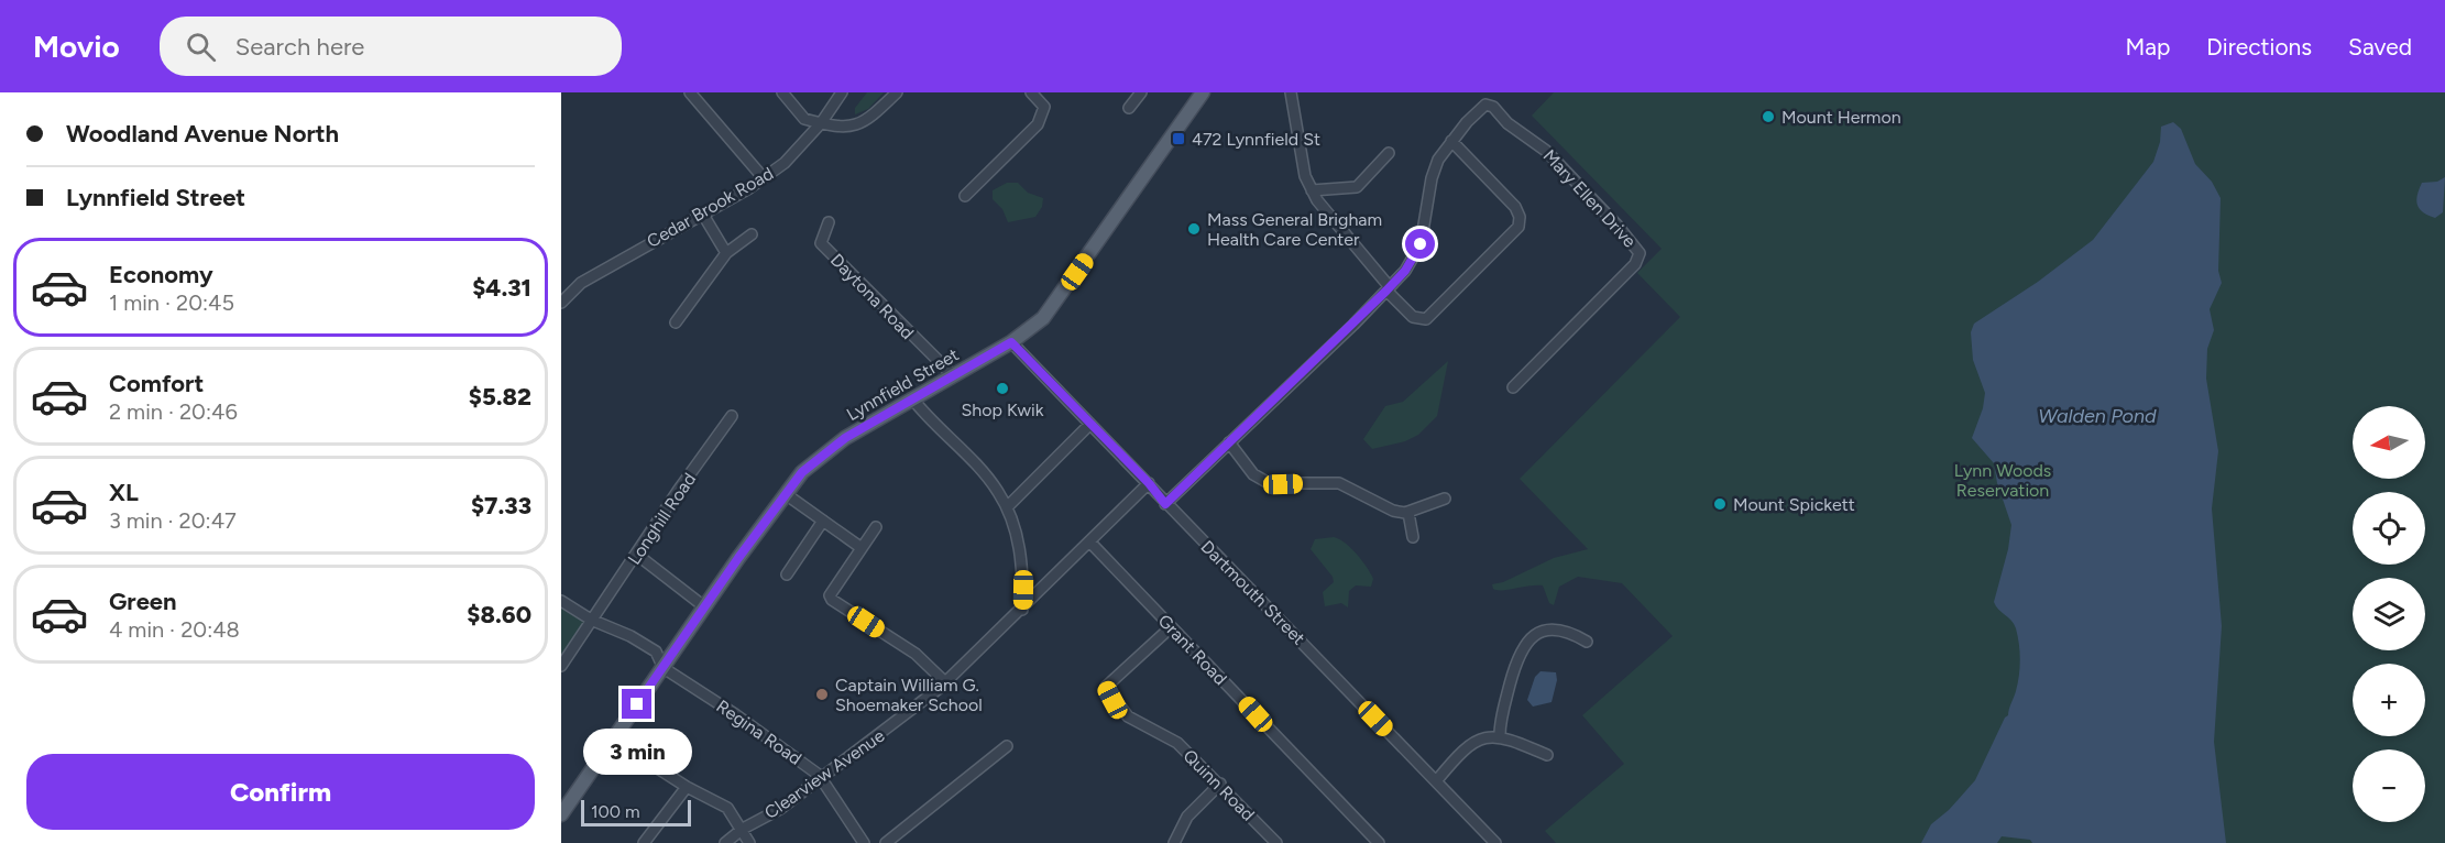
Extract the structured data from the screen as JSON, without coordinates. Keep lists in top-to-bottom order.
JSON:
{
  "streets": {
    "main road": ["Lynnfield Street"],
    "street": [
      "Mary Ellen Drive",
      "Cedar Brook Road",
      "Daytona Road",
      "Longhill Road",
      "Dartmouth Street",
      "Grant Road",
      "Regina Road",
      "Clearview Avenue",
      "Quinn Road"
    ]
  },
  "crossings": [
    ["Daytona Road", "Lynnfield Street"],
    ["Lynnfield Street", "Dartmouth Street"],
    ["Lynnfield Street", "Regina Road"],
    ["Longhill Road", "Regina Road"],
    ["Dartmouth Street", "Clearview Avenue"],
    ["Grant Road", "Clearview Avenue"],
    ["Grant Road", "Quinn Road"],
    ["Regina Road", "Clearview Avenue"]
  ],
  "water": ["Walden Pond"],
  "parks": ["Lynn Woods Reservation"],
  "places": {
    "other": [
      "Mount Hermon",
      "Mass General Brigham Health Care Center",
      "Shop Kwik",
      "Mount Spickett",
      "Captain William G. Shoemaker School"
    ],
    "transit": ["472 Lynnfield St"]
  },
  "scale_bar": "100 m",
  "north": "left",
  "page": {
    "header": "Movio",
    "search": "Search here",
    "nav": ["Map", "Directions", "Saved"],
    "banner": ["Woodland Avenue North", "Lynnfield Street"],
    "list": [
      {
        "name": "Economy",
        "note": "1 min · 20:45",
        "value": "$4.31"
      },
      {
        "name": "Comfort",
        "note": "2 min · 20:46",
        "value": "$5.82"
      },
      {
        "name": "XL",
        "note": "3 min · 20:47",
        "value": "$7.33"
      },
      {
        "name": "Green",
        "note": "4 min · 20:48",
        "value": "$8.60"
      }
    ],
    "map_buttons": ["+", "−"],
    "bubble": "3 min",
    "buttons": "Confirm",
    "scale": "100 m"
  }
}
